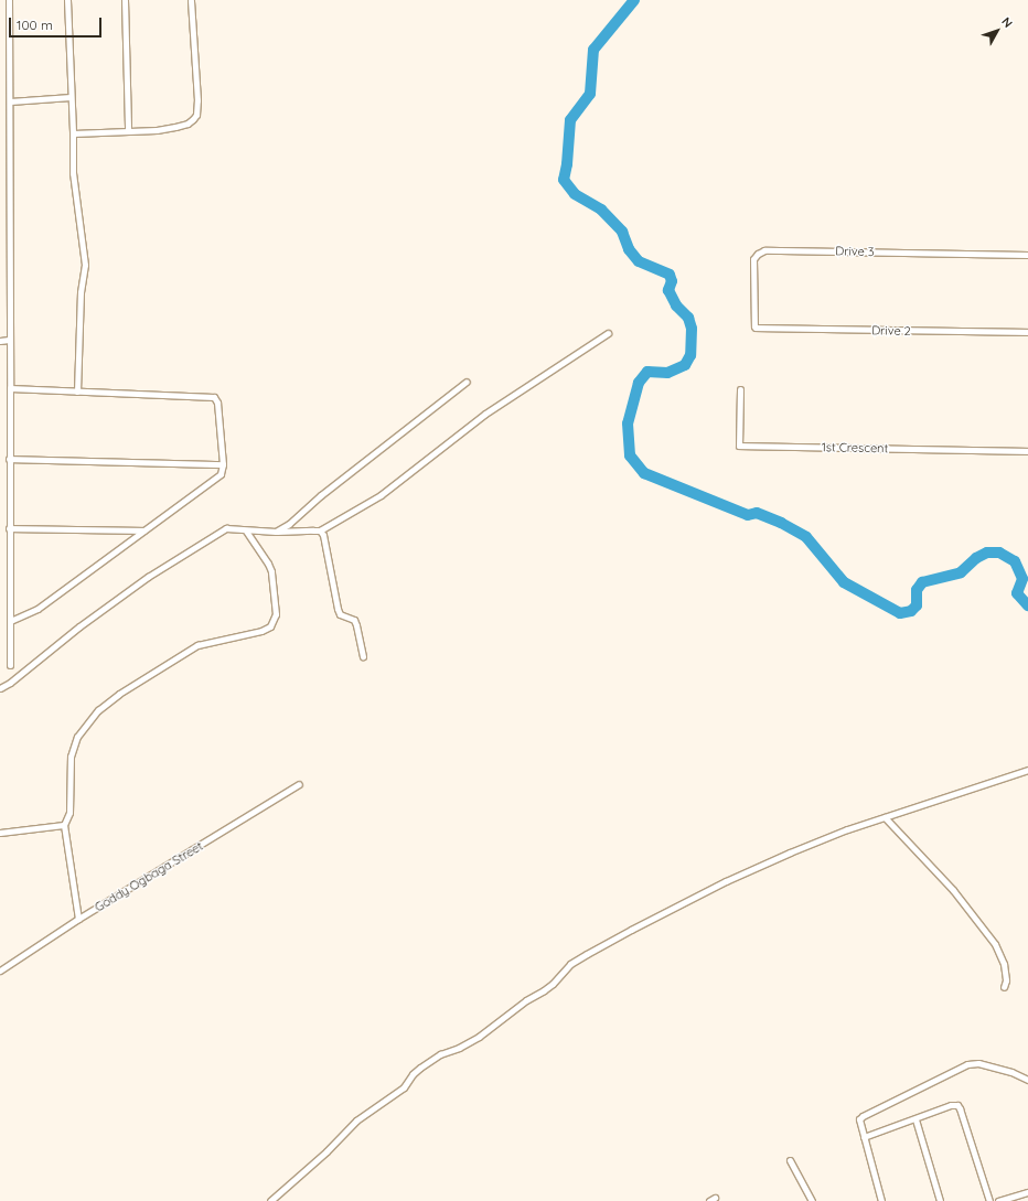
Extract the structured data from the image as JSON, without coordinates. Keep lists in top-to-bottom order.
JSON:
{
  "streets": {
    "street": [
      "Drive 3",
      "Drive 2",
      "1st Crescent",
      "Goddy Ogbaga Street"
    ]
  },
  "crossings": [
    ["Drive 3", "Drive 2"]
  ],
  "scale_bar": "100 m",
  "north": "top right"
}
